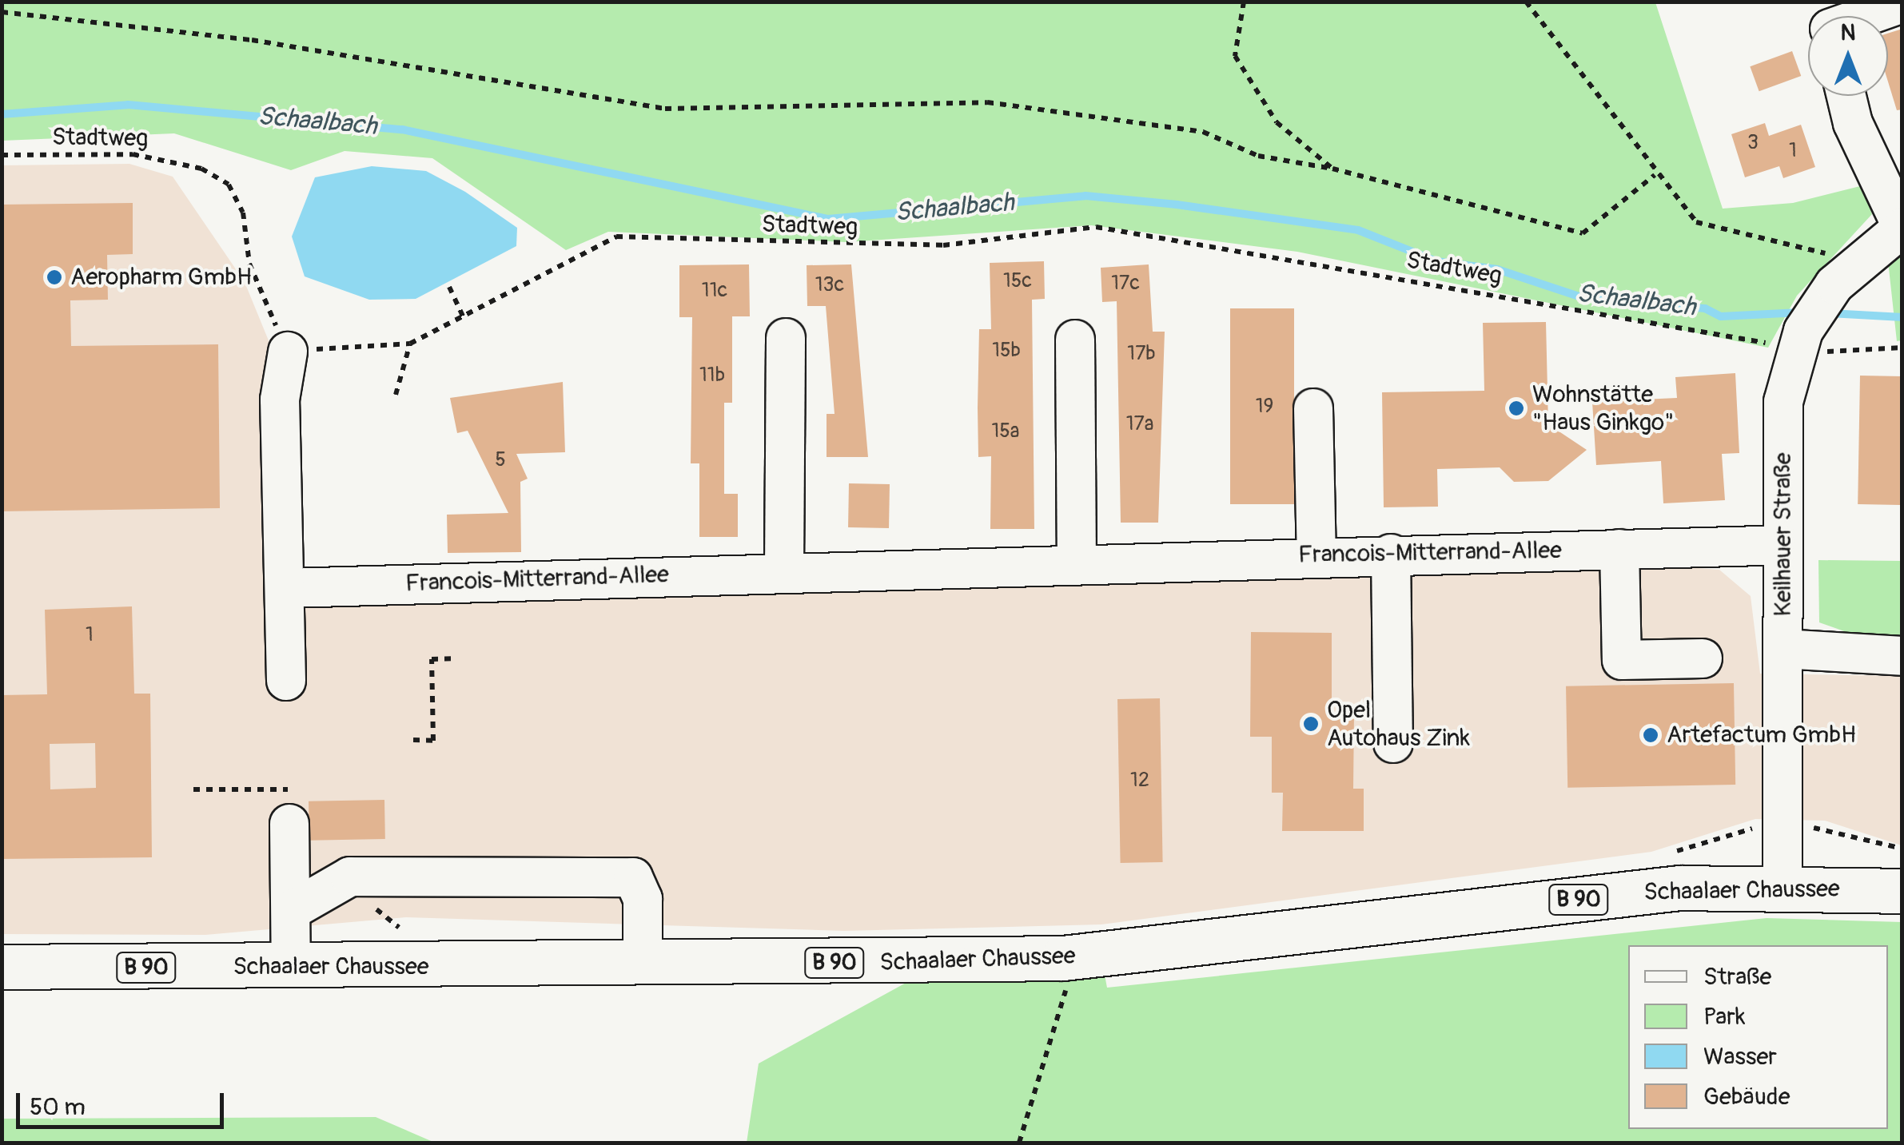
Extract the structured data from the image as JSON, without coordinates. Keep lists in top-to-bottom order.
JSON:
{
  "streets": {
    "main road": ["Schaalaer Chaussee", "B 90"],
    "street": ["Keilhauer Straße", "Francois-Mitterrand-Allee"],
    "path": ["Stadtweg"]
  },
  "crossings": [
    ["Stadtweg", "Keilhauer Straße"],
    ["Keilhauer Straße", "Francois-Mitterrand-Allee"],
    ["Keilhauer Straße", "Schaalaer Chaussee"]
  ],
  "water": ["Schaalbach"],
  "places": [
    "Aeropharm GmbH",
    "Wohnstätte \"Haus Ginkgo\"",
    "Opel Autohaus Zink",
    "Artefactum GmbH"
  ],
  "house_numbers": [
    "3",
    "1",
    "15c",
    "17c",
    "13c",
    "11c",
    "15b",
    "17b",
    "11b",
    "19",
    "17a",
    "15a",
    "5",
    "1",
    "12"
  ],
  "legend": [
    "Straße",
    "Park",
    "Wasser",
    "Gebäude"
  ],
  "scale_bar": "50 m",
  "north": "top"
}
